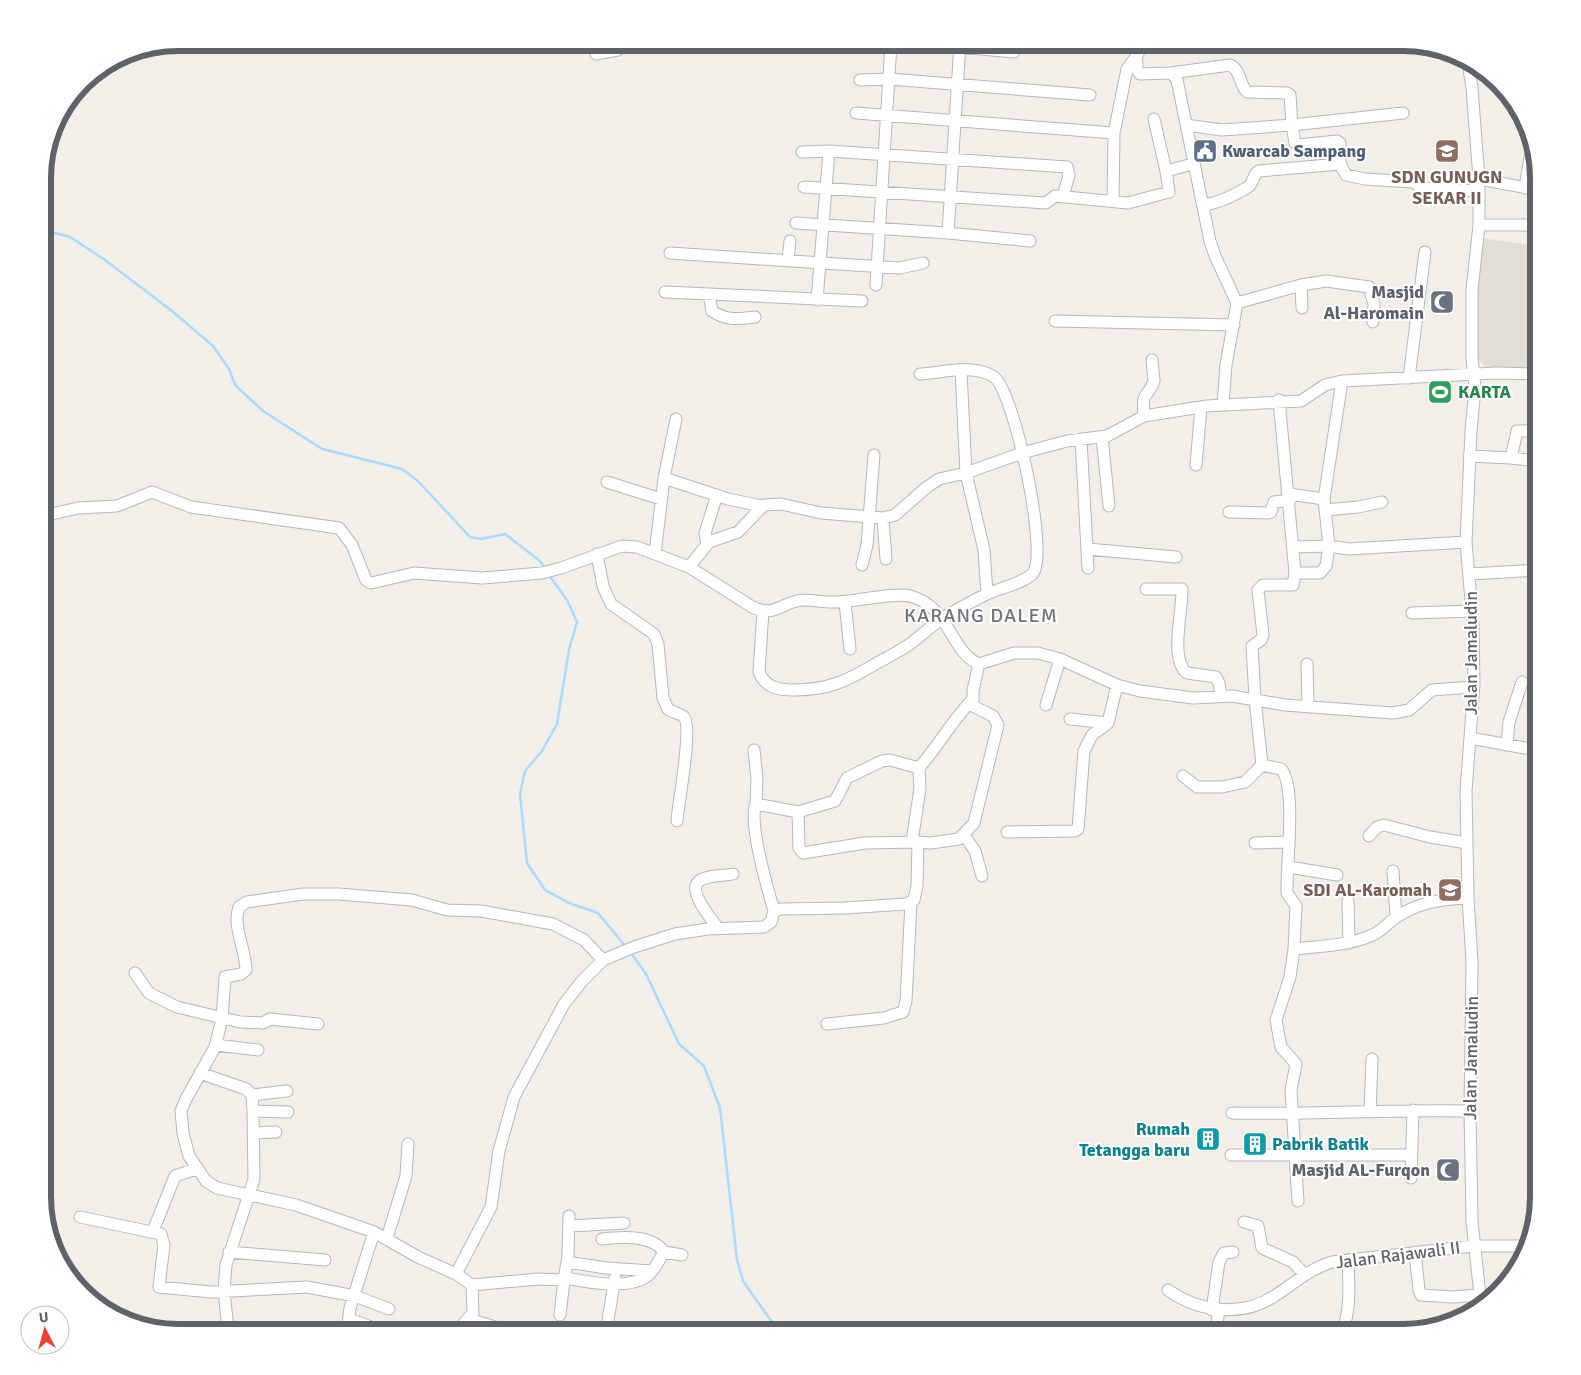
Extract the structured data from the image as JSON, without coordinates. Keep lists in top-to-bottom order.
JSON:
{
  "streets": {
    "street": ["Jalan Jamaludin", "Jalan Rajawali II"]
  },
  "crossings": [
    ["Jalan Jamaludin", "Jalan Rajawali II"]
  ],
  "districts": ["KARANG DALEM"],
  "places": {
    "public building": ["Kwarcab Sampang"],
    "school or university": ["SDN GUNUGN SEKAR II", "SDI AL-Karomah"],
    "mosque": ["Masjid Al-Haromain", "Masjid AL-Furqon"],
    "sports": ["KARTA"],
    "building": ["Rumah Tetangga baru", "Pabrik Batik"]
  },
  "north": "top"
}
